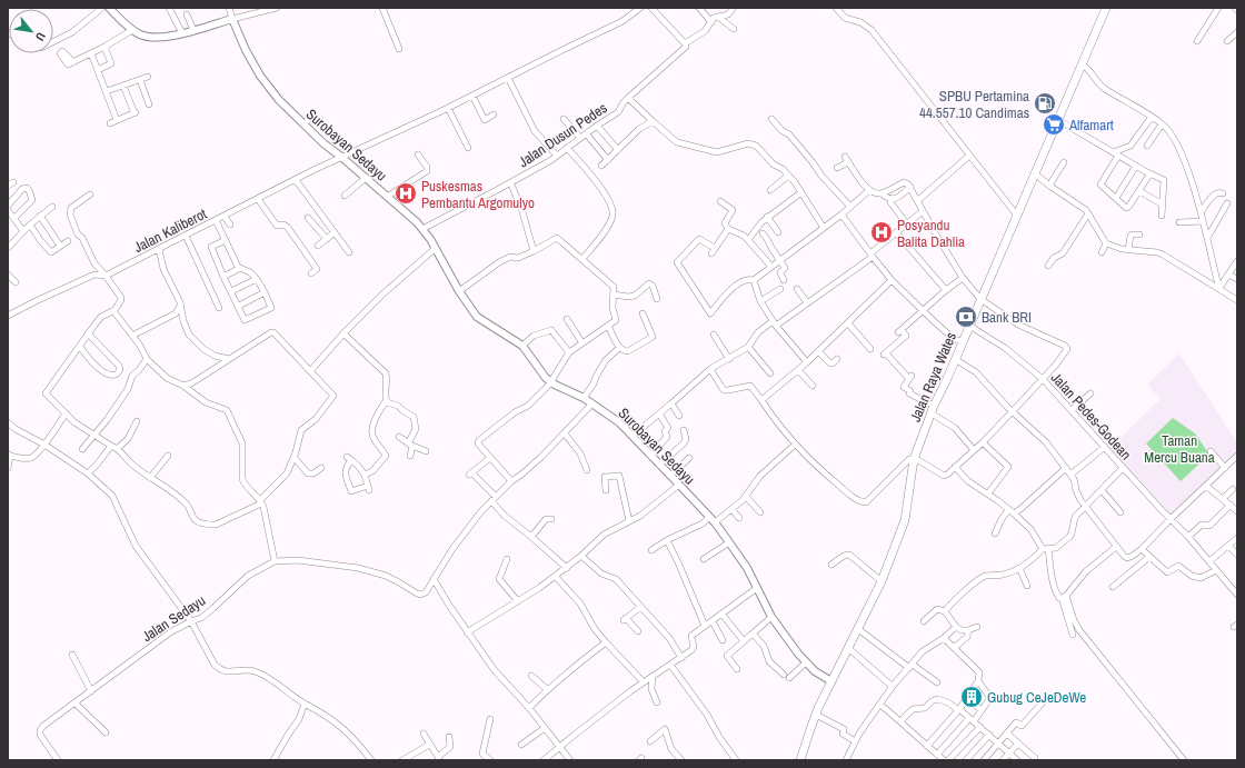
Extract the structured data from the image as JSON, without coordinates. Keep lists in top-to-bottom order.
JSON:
{
  "streets": {
    "highway": ["Jalan Raya Wates"],
    "main road": ["Surobayan Sedayu"],
    "street": [
      "Jalan Dusun Pedes",
      "Jalan Kaliberot",
      "Jalan Pedes-Godean",
      "Jalan Sedayu"
    ]
  },
  "crossings": [
    ["Jalan Dusun Pedes", "Surobayan Sedayu"],
    ["Surobayan Sedayu", "Jalan Kaliberot"],
    ["Surobayan Sedayu", "Jalan Raya Wates"],
    ["Jalan Raya Wates", "Jalan Pedes-Godean"]
  ],
  "parks": ["Taman Mercu Buana"],
  "places": {
    "fuel station": ["SPBU Pertamina 44.557.10 Candimas"],
    "supermarket": ["Alfamart"],
    "hospital": ["Puskesmas Pembantu Argomulyo", "Posyandu Balita Dahlia"],
    "bank": ["Bank BRI"],
    "building": ["Gubug CeJeDeWe"]
  },
  "north": "bottom right"
}
